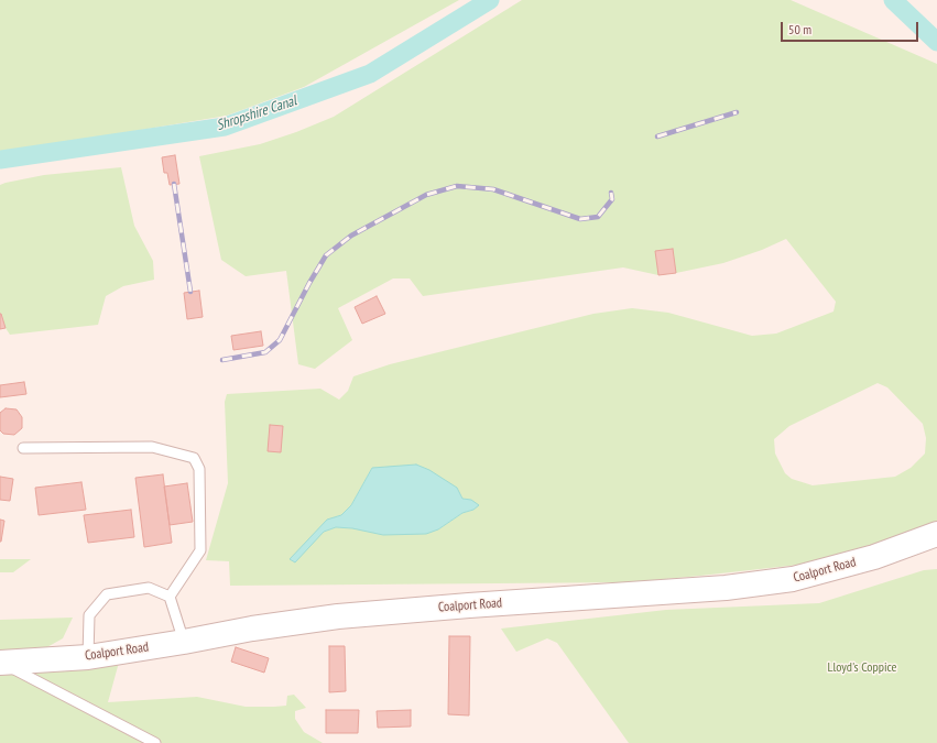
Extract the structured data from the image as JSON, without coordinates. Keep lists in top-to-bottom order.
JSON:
{
  "streets": {
    "street": ["Coalport Road"]
  },
  "water": ["Shropshire Canal"],
  "parks": ["Lloyd's Coppice"],
  "scale_bar": "50 m"
}
